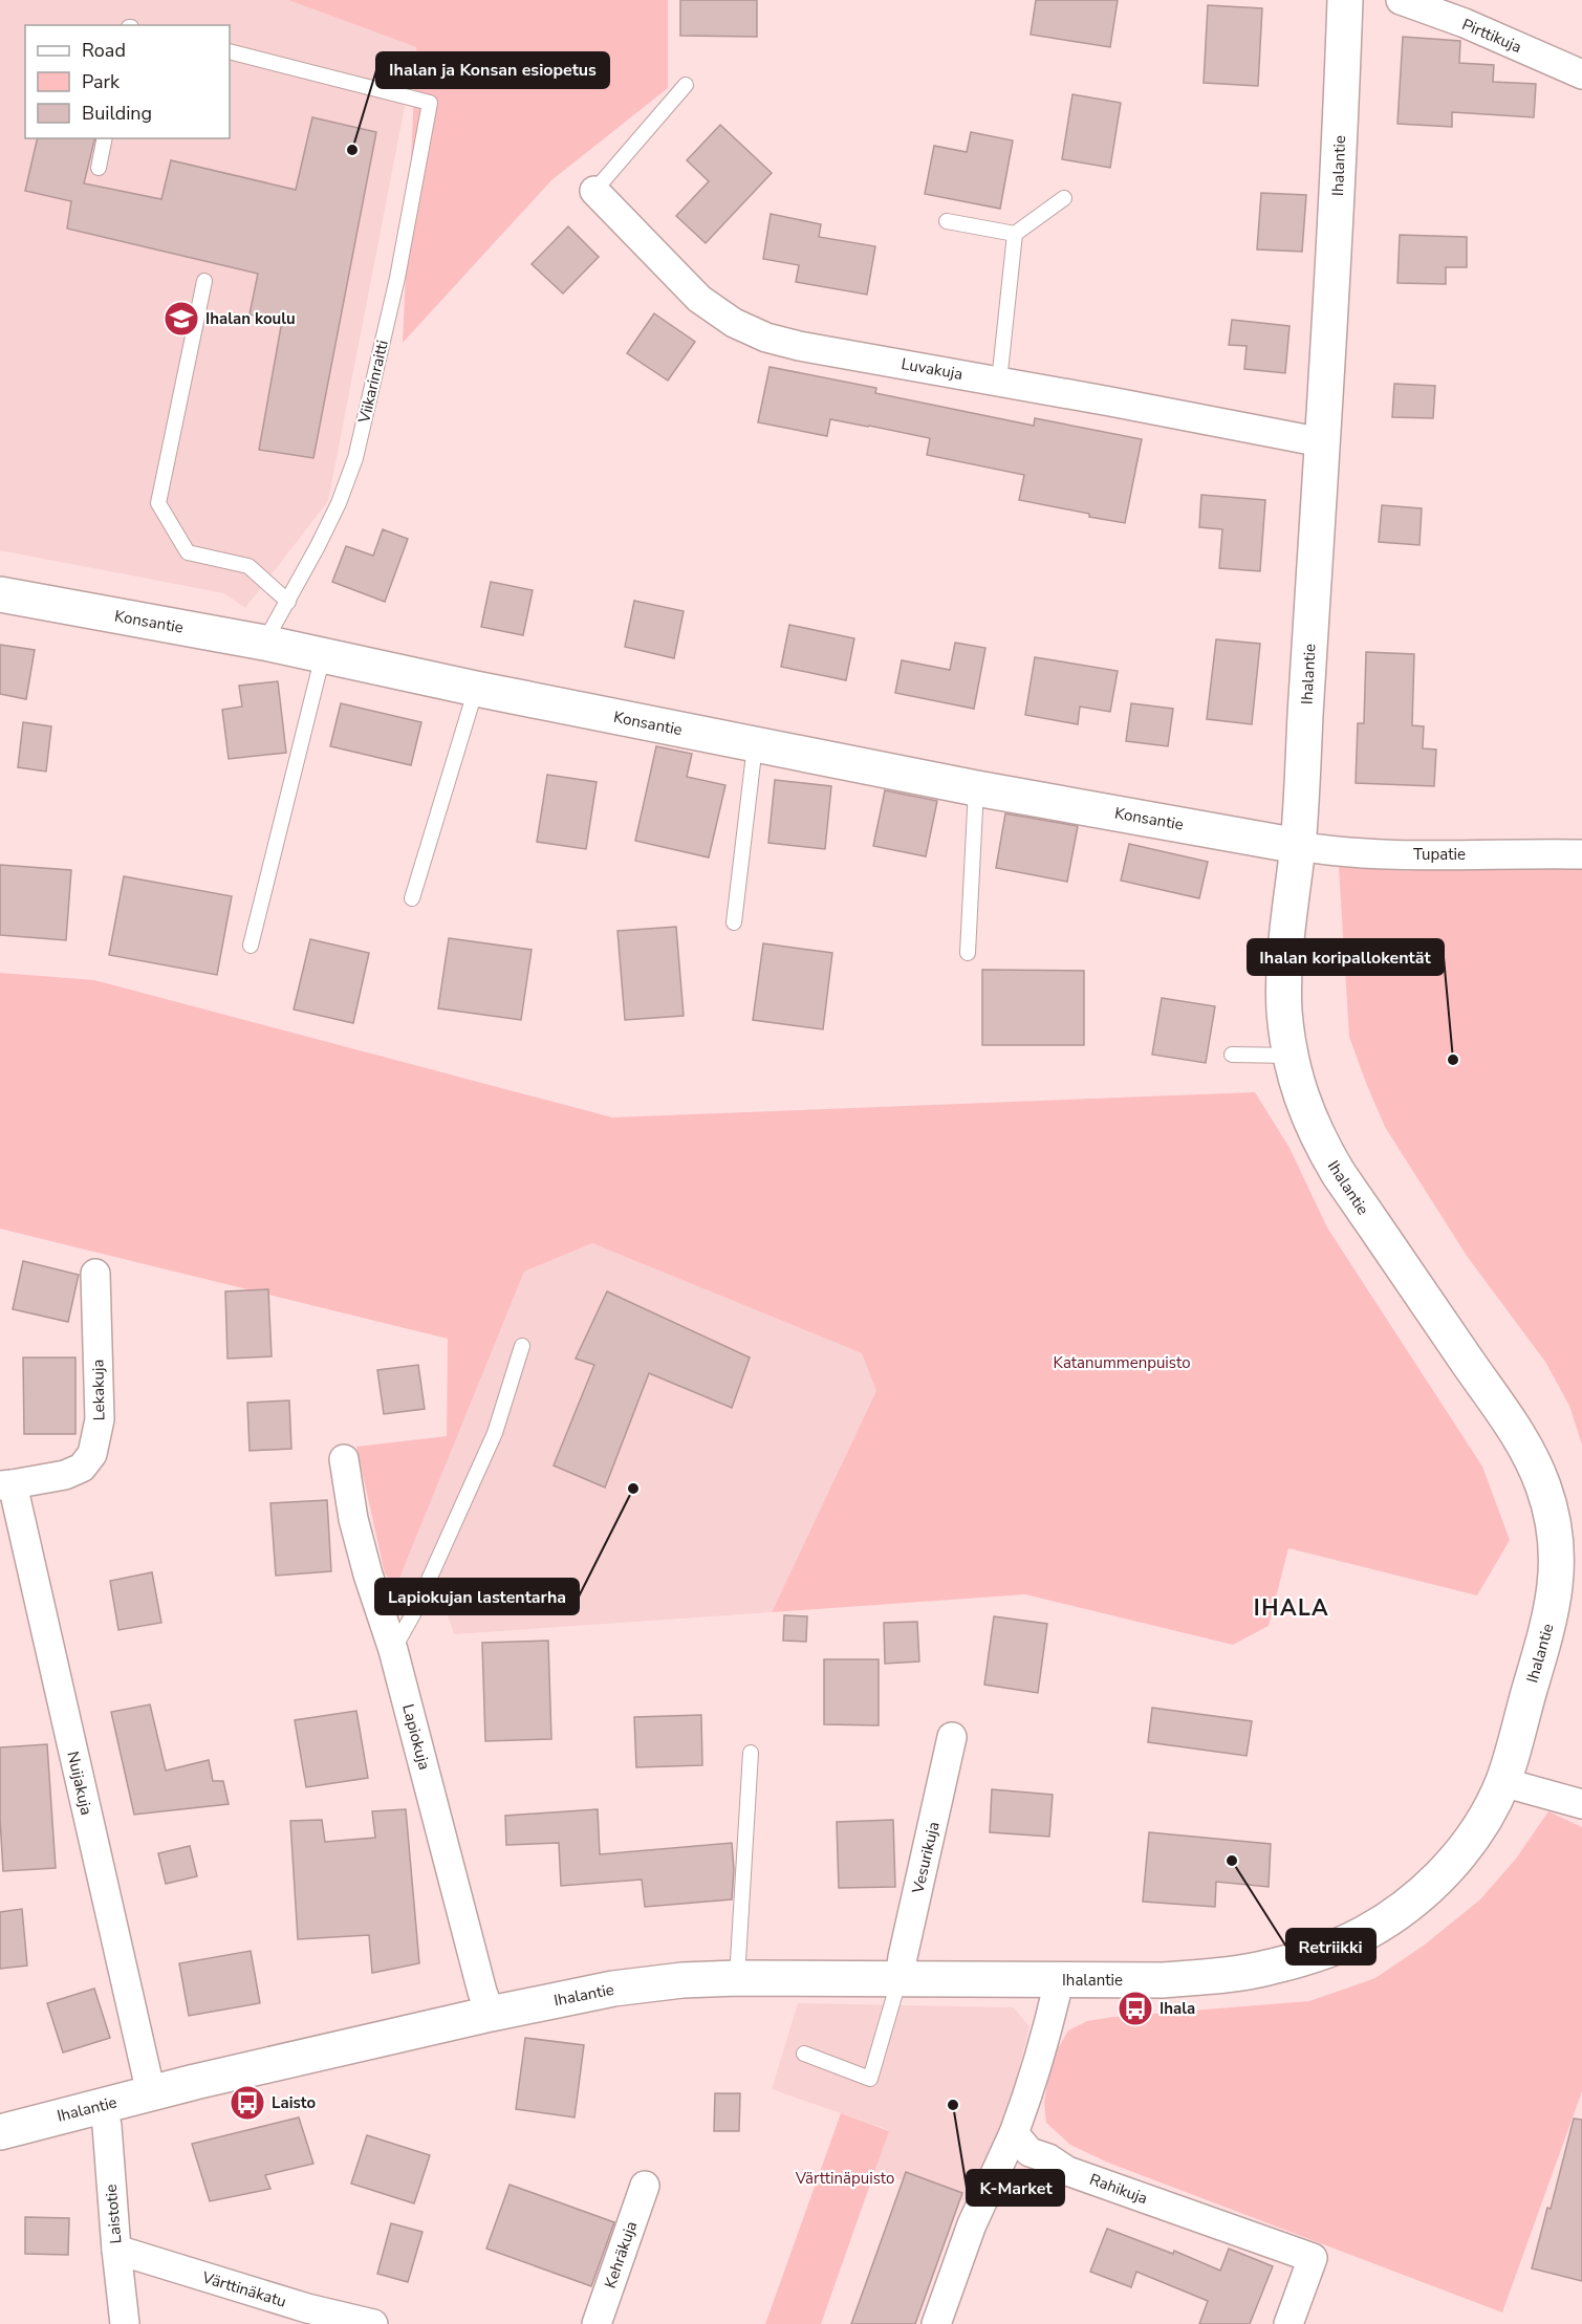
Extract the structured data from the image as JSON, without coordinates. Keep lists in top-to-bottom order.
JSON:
{
  "streets": {
    "street": [
      "Pirttikuja",
      "Ihalantie",
      "Luvakuja",
      "Konsantie",
      "Tupatie",
      "Lekakuja",
      "Lapiokuja",
      "Nuijakuja",
      "Vesurikuja",
      "Rahikuja",
      "Laistotie",
      "Kehräkuja",
      "Värttinäkatu"
    ],
    "lane": ["Viikarinraitti"]
  },
  "crossings": [
    ["Ihalantie", "Luvakuja"],
    ["Ihalantie", "Konsantie"],
    ["Ihalantie", "Tupatie"],
    ["Ihalantie", "Lapiokuja"],
    ["Ihalantie", "Nuijakuja"],
    ["Ihalantie", "Vesurikuja"],
    ["Ihalantie", "Laistotie"],
    ["Viikarinraitti", "Konsantie"],
    ["Konsantie", "Tupatie"],
    ["Lekakuja", "Nuijakuja"],
    ["Laistotie", "Värttinäkatu"]
  ],
  "districts": ["IHALA"],
  "parks": ["Katanummenpuisto", "Värttinäpuisto"],
  "places": {
    "other": [
      "Ihalan ja Konsan esiopetus",
      "Ihalan koripallokentät",
      "Lapiokujan lastentarha",
      "Retriikki",
      "K-Market"
    ],
    "school or university": ["Ihalan koulu"],
    "bus stop": ["Ihala", "Laisto"]
  },
  "legend": ["Road", "Park", "Building"]
}
